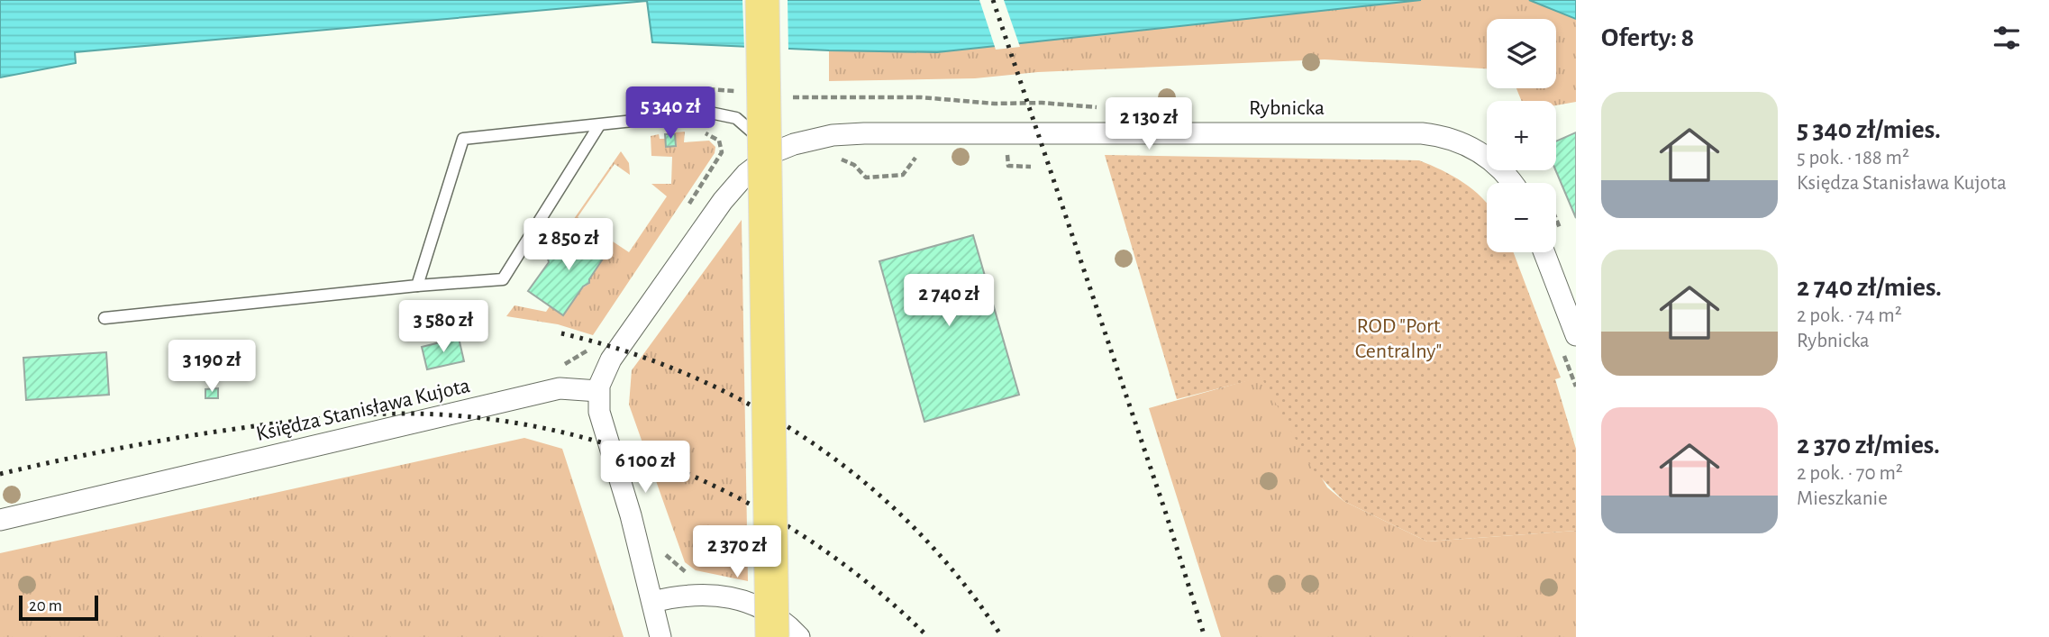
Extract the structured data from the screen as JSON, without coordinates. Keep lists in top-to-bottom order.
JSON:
{
  "streets": {
    "street": ["Rybnicka", "Księdza Stanisława Kujota"]
  },
  "parks": ["ROD \"Port Centralny\""],
  "scale_bar": "20 m",
  "page": {
    "heading": "Oferty: 8",
    "map_buttons": ["+", "−"],
    "list": [
      {
        "name": "5 340 zł/mies.",
        "note": "5 pok. · 188 m² · Księdza Stanisława Kujota"
      },
      {
        "name": "2 740 zł/mies.",
        "note": "2 pok. · 74 m² · Rybnicka"
      },
      {
        "name": "2 370 zł/mies.",
        "note": "2 pok. · 70 m² · Mieszkanie"
      }
    ],
    "price": [
      "5 340 zł",
      "2 130 zł",
      "2 850 zł",
      "2 740 zł",
      "3 580 zł",
      "3 190 zł",
      "6 100 zł",
      "2 370 zł"
    ],
    "scale": "20 m"
  }
}
